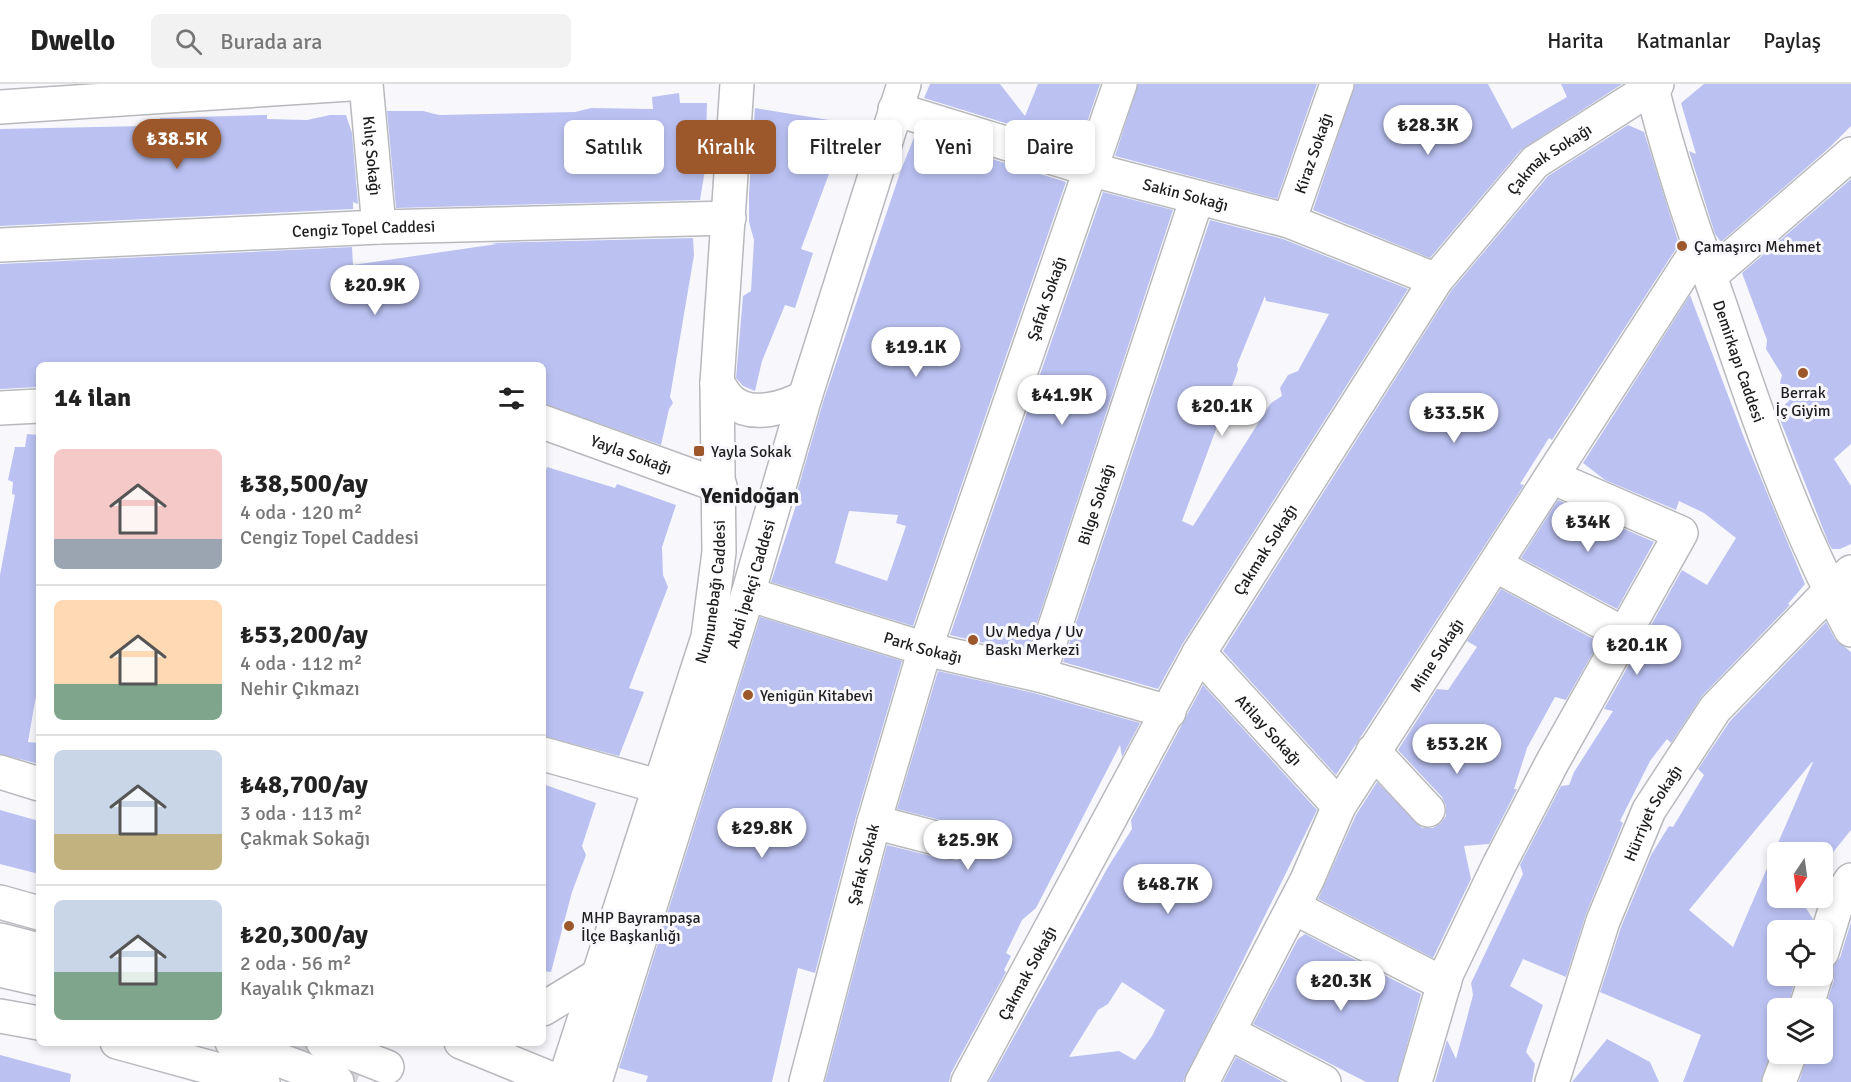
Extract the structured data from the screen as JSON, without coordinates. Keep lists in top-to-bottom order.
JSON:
{
  "streets": {
    "main road": [
      "Kiraz Sokağı",
      "Kılıç Sokağı",
      "Çakmak Sokağı",
      "Sakin Sokağı",
      "Cengiz Topel Caddesi",
      "Şafak Sokağı",
      "Demirkapı Caddesi",
      "Yayla Sokağı",
      "Bilge Sokağı",
      "Abdi İpekçi Caddesi",
      "Numunebağı Caddesi",
      "Park Sokağı",
      "Mine Sokağı",
      "Atilay Sokağı",
      "Hürriyet Sokağı",
      "Şafak Sokak"
    ]
  },
  "crossings": [
    ["Kiraz Sokağı", "Sakin Sokağı"],
    ["Kılıç Sokağı", "Cengiz Topel Caddesi"],
    ["Çakmak Sokağı", "Sakin Sokağı"],
    ["Çakmak Sokağı", "Demirkapı Caddesi"],
    ["Çakmak Sokağı", "Park Sokağı"],
    ["Çakmak Sokağı", "Atilay Sokağı"],
    ["Sakin Sokağı", "Bilge Sokağı"],
    ["Sakin Sokağı", "Abdi İpekçi Caddesi"],
    ["Cengiz Topel Caddesi", "Numunebağı Caddesi"],
    ["Şafak Sokağı", "Park Sokağı"],
    ["Şafak Sokağı", "Şafak Sokak"],
    ["Demirkapı Caddesi", "Mine Sokağı"],
    ["Demirkapı Caddesi", "Hürriyet Sokağı"],
    ["Yayla Sokağı", "Numunebağı Caddesi"],
    ["Bilge Sokağı", "Park Sokağı"],
    ["Abdi İpekçi Caddesi", "Park Sokağı"],
    ["Park Sokağı", "Şafak Sokak"],
    ["Mine Sokağı", "Atilay Sokağı"]
  ],
  "districts": ["Yenidoğan"],
  "places": {
    "other": [
      "Çamaşırcı Mehmet",
      "Berrak İç Giyim",
      "Uv Medya / Uv Baskı Merkezi",
      "Yenigün Kitabevi",
      "MHP Bayrampaşa İlçe Başkanlığı"
    ],
    "transit": ["Yayla Sokak"]
  },
  "north": "bottom",
  "page": {
    "header": "Dwello",
    "search": "Burada ara",
    "nav": ["Harita", "Katmanlar", "Paylaş"],
    "price": [
      "₺28.3K",
      "₺38.5K",
      "₺20.9K",
      "₺19.1K",
      "₺41.9K",
      "₺20.1K",
      "₺33.5K",
      "₺34K",
      "₺20.1K",
      "₺53.2K",
      "₺29.8K",
      "₺25.9K",
      "₺48.7K",
      "₺20.3K"
    ],
    "chip": [
      "Satılık",
      "Kiralık",
      "Filtreler",
      "Yeni",
      "Daire"
    ],
    "heading": "14 ilan",
    "list": [
      {
        "name": "₺38,500/ay",
        "note": "4 oda · 120 m² · Cengiz Topel Caddesi"
      },
      {
        "name": "₺53,200/ay",
        "note": "4 oda · 112 m² · Nehir Çıkmazı"
      },
      {
        "name": "₺48,700/ay",
        "note": "3 oda · 113 m² · Çakmak Sokağı"
      },
      {
        "name": "₺20,300/ay",
        "note": "2 oda · 56 m² · Kayalık Çıkmazı"
      }
    ]
  }
}
